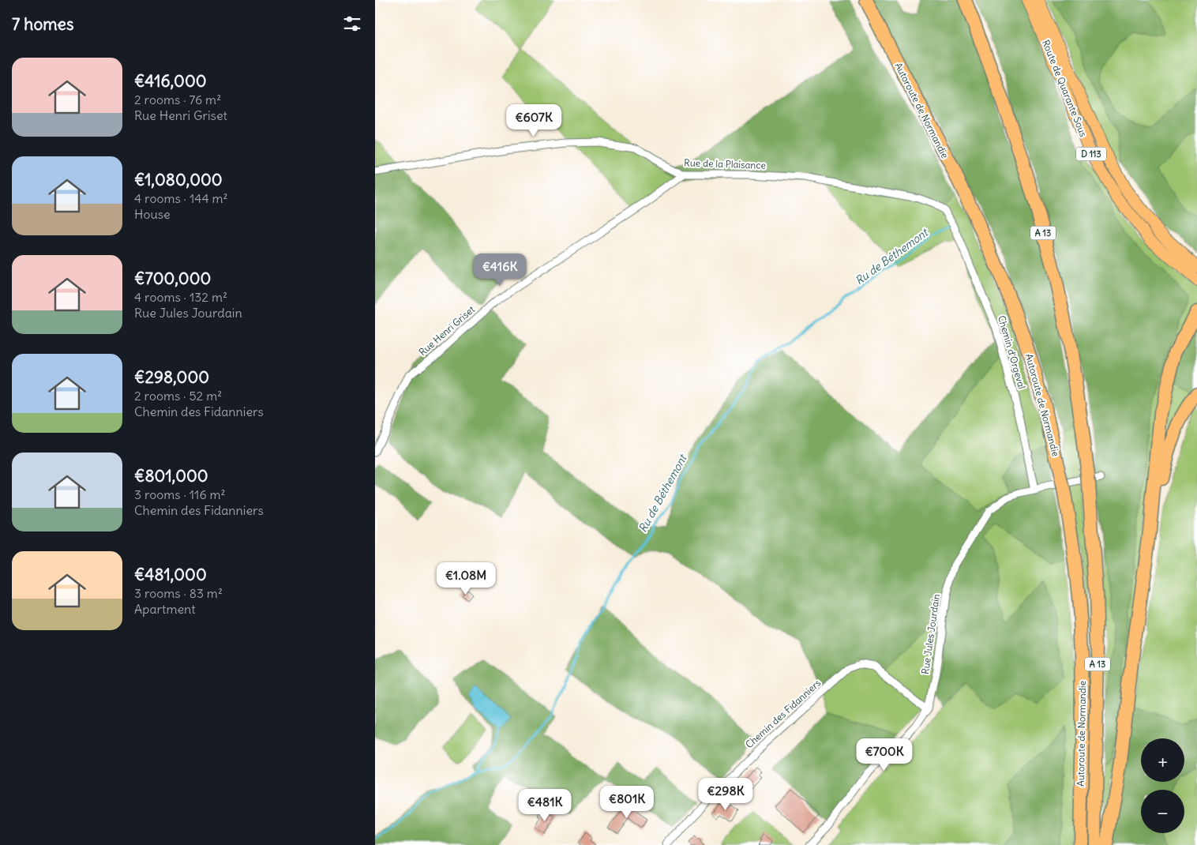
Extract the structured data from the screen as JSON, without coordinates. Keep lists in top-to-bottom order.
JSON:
{
  "streets": {
    "highway": ["Autoroute de Normandie", "A 13"],
    "main road": ["Route de Quarante Sous", "D 113"],
    "street": [
      "Rue de la Plaisance",
      "Rue Henri Griset",
      "Chemin d'Orgeval",
      "Rue Jules Jourdain",
      "Chemin des Fidanniers"
    ]
  },
  "crossings": [
    ["Rue de la Plaisance", "Rue Henri Griset"],
    ["Rue de la Plaisance", "Chemin d'Orgeval"],
    ["Chemin d'Orgeval", "Rue Jules Jourdain"],
    ["Rue Jules Jourdain", "Chemin des Fidanniers"]
  ],
  "water": ["Ru de Béthemont"],
  "page": {
    "heading": "7 homes",
    "list": [
      {
        "name": "€416,000",
        "note": "2 rooms · 76 m² · Rue Henri Griset"
      },
      {
        "name": "€1,080,000",
        "note": "4 rooms · 144 m² · House"
      },
      {
        "name": "€700,000",
        "note": "4 rooms · 132 m² · Rue Jules Jourdain"
      },
      {
        "name": "€298,000",
        "note": "2 rooms · 52 m² · Chemin des Fidanniers"
      },
      {
        "name": "€801,000",
        "note": "3 rooms · 116 m² · Chemin des Fidanniers"
      },
      {
        "name": "€481,000",
        "note": "3 rooms · 83 m² · Apartment"
      }
    ],
    "price": [
      "€607K",
      "€416K",
      "€1.08M",
      "€700K",
      "€298K",
      "€801K",
      "€481K"
    ],
    "map_buttons": ["+", "−"]
  }
}
